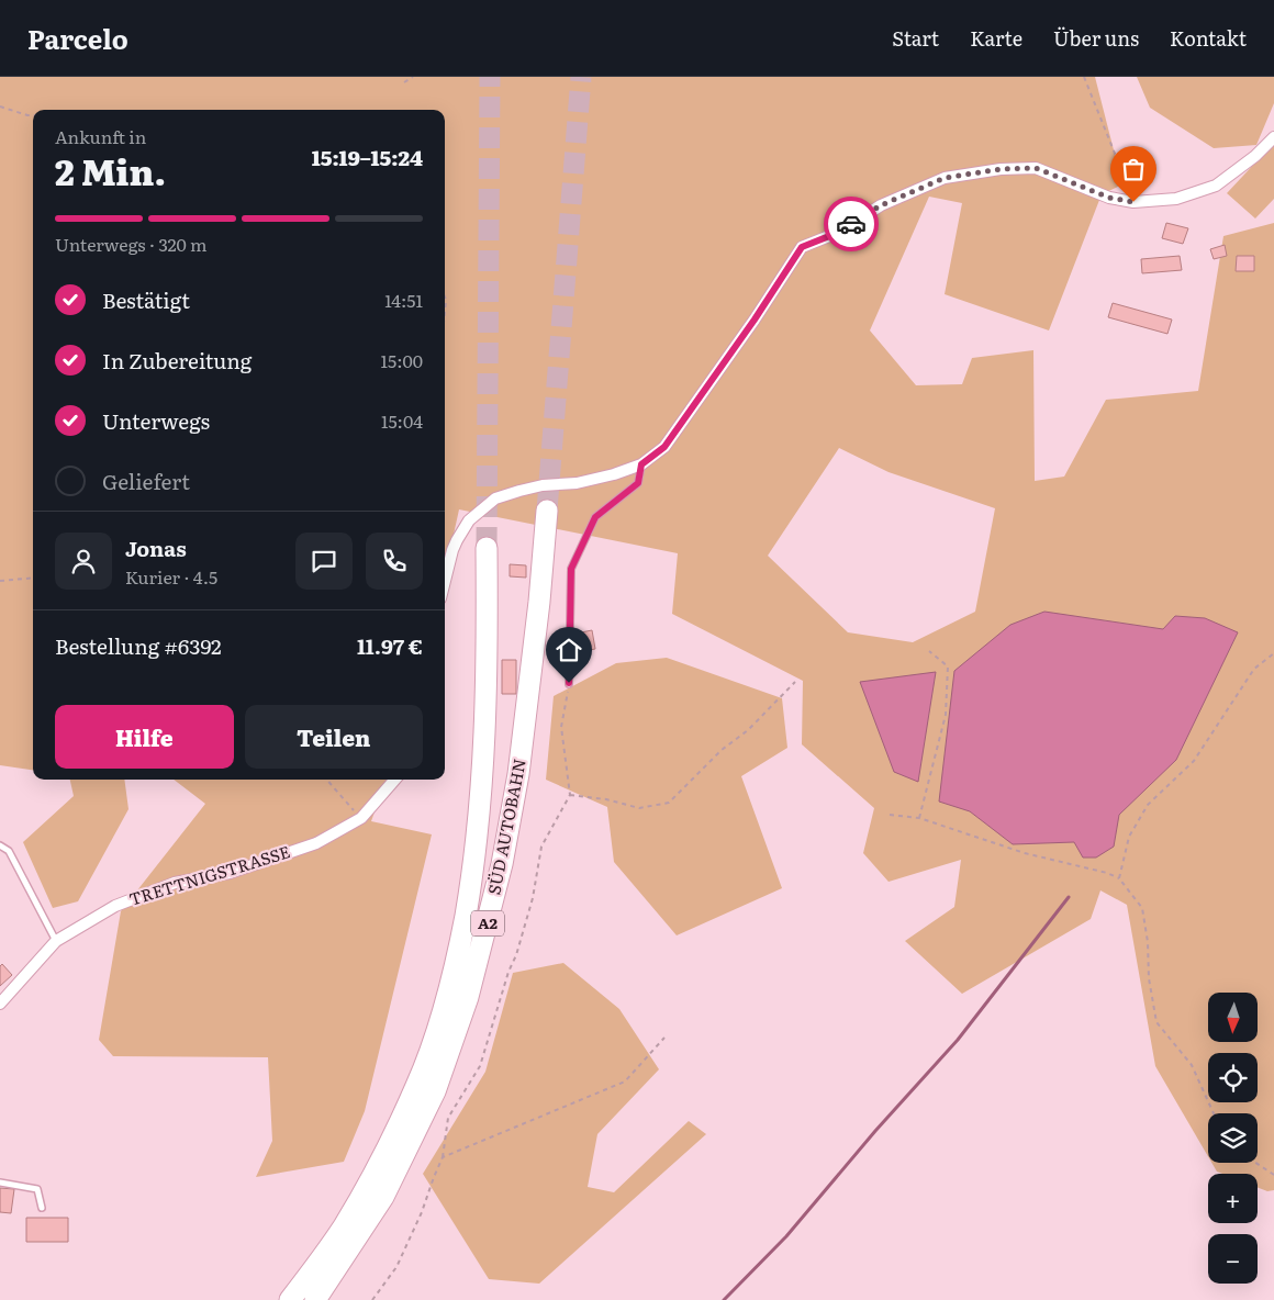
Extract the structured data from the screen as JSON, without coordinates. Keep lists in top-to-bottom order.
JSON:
{
  "streets": {
    "highway": ["SÜD AUTOBAHN", "A2"],
    "street": ["TRETTNIGSTRASSE"]
  },
  "north": "bottom",
  "page": {
    "header": "Parcelo",
    "nav": [
      "Start",
      "Karte",
      "Über uns",
      "Kontakt"
    ],
    "heading": ["2 Min.", "Ankunft in", "15:19–15:24"],
    "panel": [
      "Jonas",
      "Kurier · 4.5",
      "Bestellung #6392",
      "11.97 €"
    ],
    "bar": "Unterwegs · 320 m",
    "list": [
      ["Bestätigt", "14:51"],
      ["In Zubereitung", "15:00"],
      ["Unterwegs", "15:04"],
      "Geliefert"
    ],
    "buttons": ["Hilfe", "Teilen"],
    "map_buttons": ["+", "−"]
  }
}
